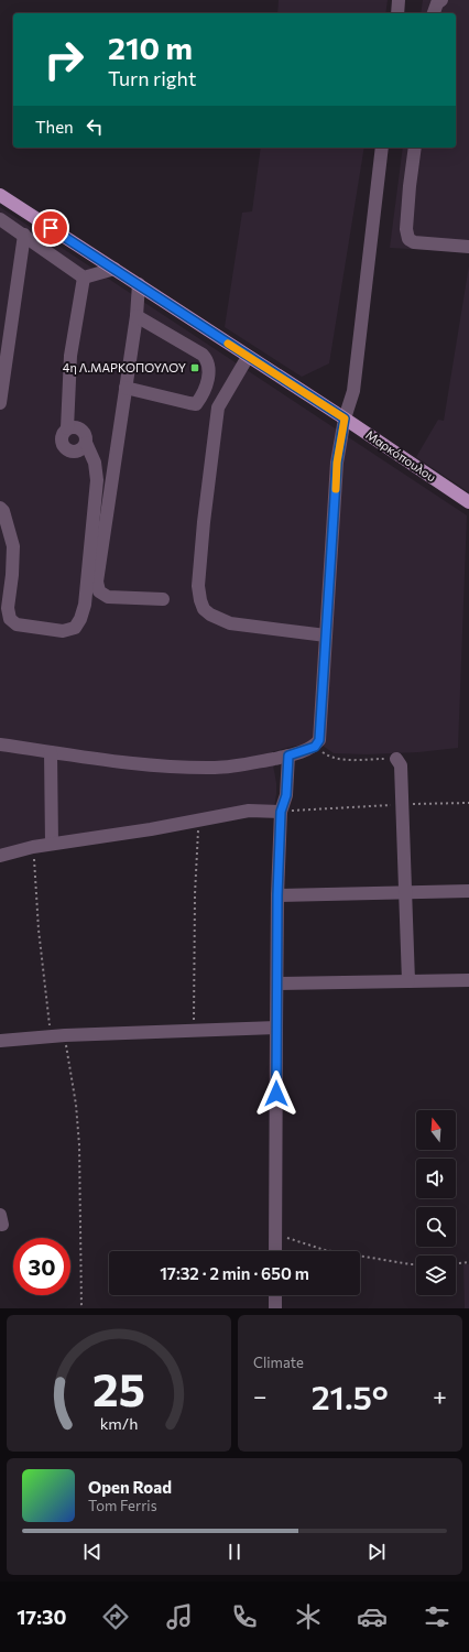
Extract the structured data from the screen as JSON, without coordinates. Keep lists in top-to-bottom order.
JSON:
{
  "streets": {
    "main road": ["Μαρκόπουλου"]
  },
  "places": {
    "transit": ["4η Λ.ΜΑΡΚΟΠΟΥΛΟΥ"]
  },
  "north": "top",
  "page": {
    "turn": ["210 m", "Turn right"],
    "then": "Then",
    "limit": "30",
    "trip": "17:32 · 2 min · 650 m",
    "tile": "Climate",
    "heat": ["−", "21.5°", "+"],
    "song": ["Open Road", "Tom Ferris"],
    "tabs": "17:30",
    "gauge": ["25", "km/h"]
  }
}
